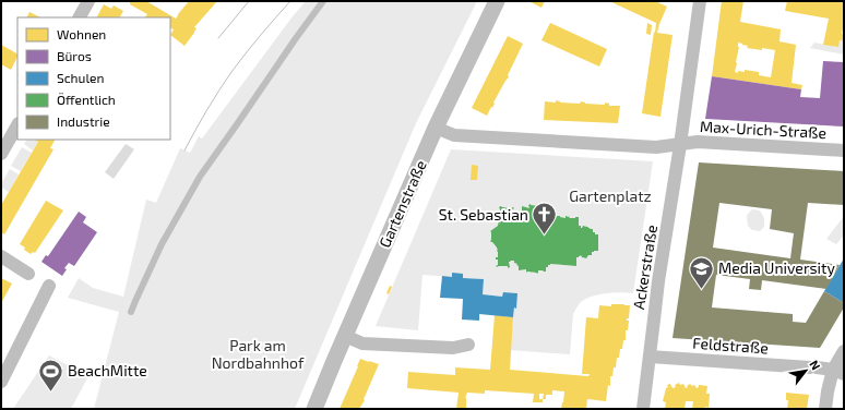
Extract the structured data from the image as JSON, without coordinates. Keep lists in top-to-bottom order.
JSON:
{
  "streets": {
    "street": [
      "Max-Urich-Straße",
      "Gartenstraße",
      "Ackerstraße",
      "Feldstraße"
    ]
  },
  "crossings": [
    ["Max-Urich-Straße", "Ackerstraße"],
    ["Ackerstraße", "Feldstraße"]
  ],
  "parks": ["Gartenplatz", "Park am Nordbahnhof"],
  "places": {
    "church": ["St. Sebastian"],
    "school or university": ["Media University"],
    "sports": ["BeachMitte"]
  },
  "legend": [
    "Wohnen",
    "Büros",
    "Schulen",
    "Öffentlich",
    "Industrie"
  ],
  "north": "top right"
}
